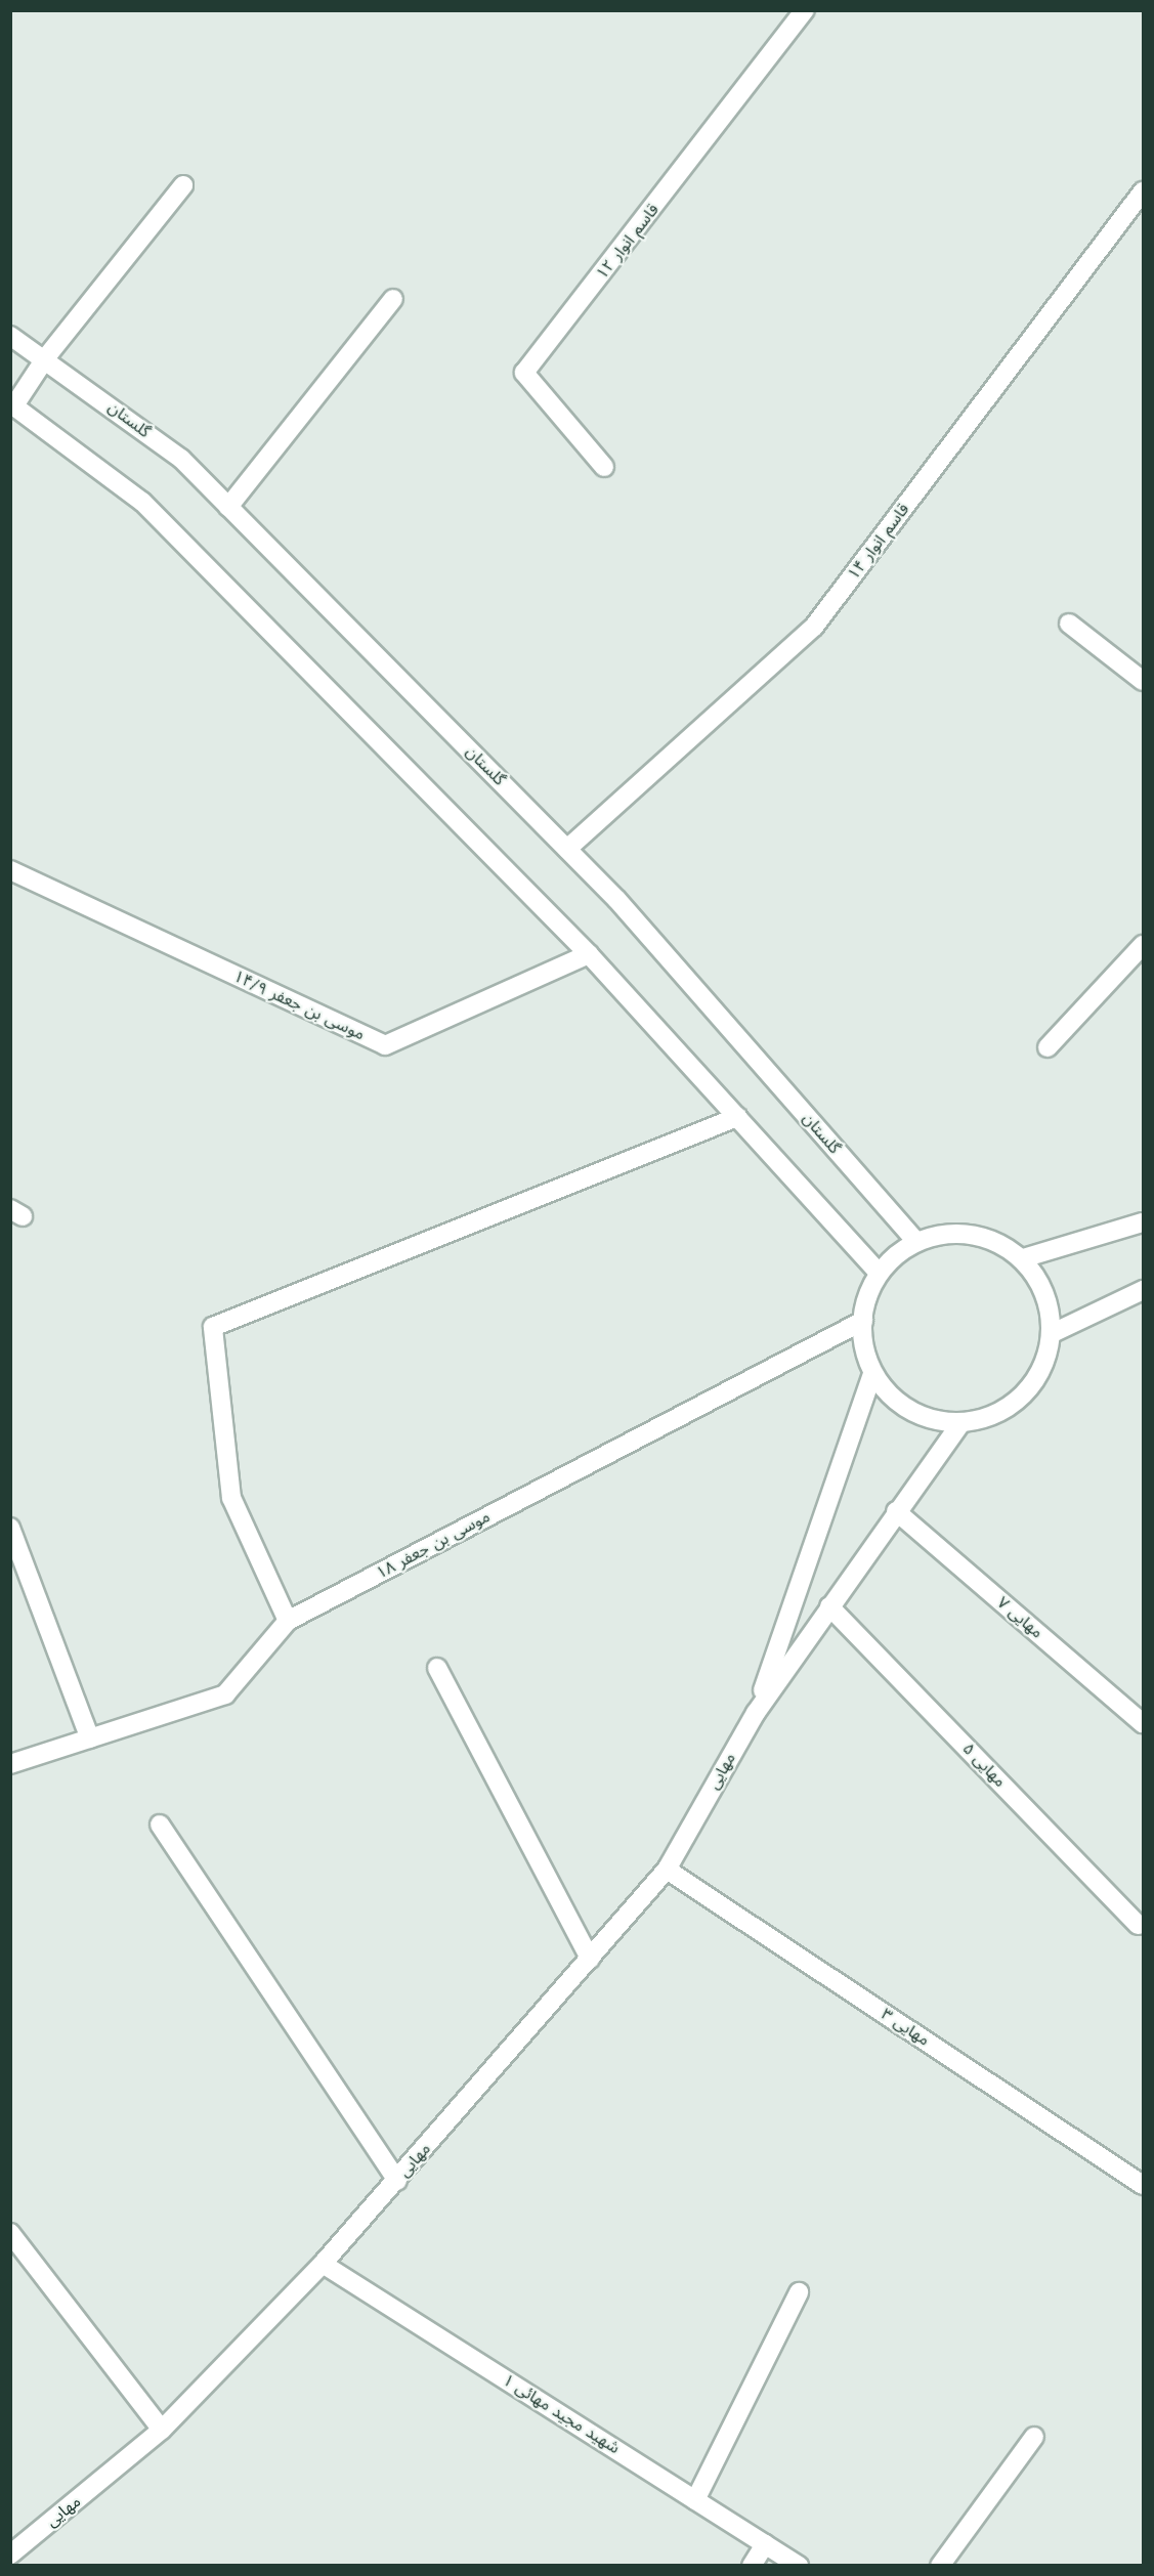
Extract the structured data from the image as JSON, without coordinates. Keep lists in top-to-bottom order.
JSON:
{
  "streets": {
    "street": [
      "قاسم انوار ۱۲",
      "گلستان",
      "قاسم انوار ۱۴",
      "موسی بن جعفر ۱۴/۹",
      "موسی بن جعفر ۱۸",
      "مهایی ۷",
      "مهایی ۵",
      "مهایی",
      "مهایی ۳",
      "شهید مجید مهائی ۱"
    ]
  },
  "crossings": [
    ["گلستان", "قاسم انوار ۱۴"],
    ["گلستان", "موسی بن جعفر ۱۸"],
    ["مهایی", "مهایی ۳"],
    ["مهایی", "شهید مجید مهائی ۱"]
  ]
}
